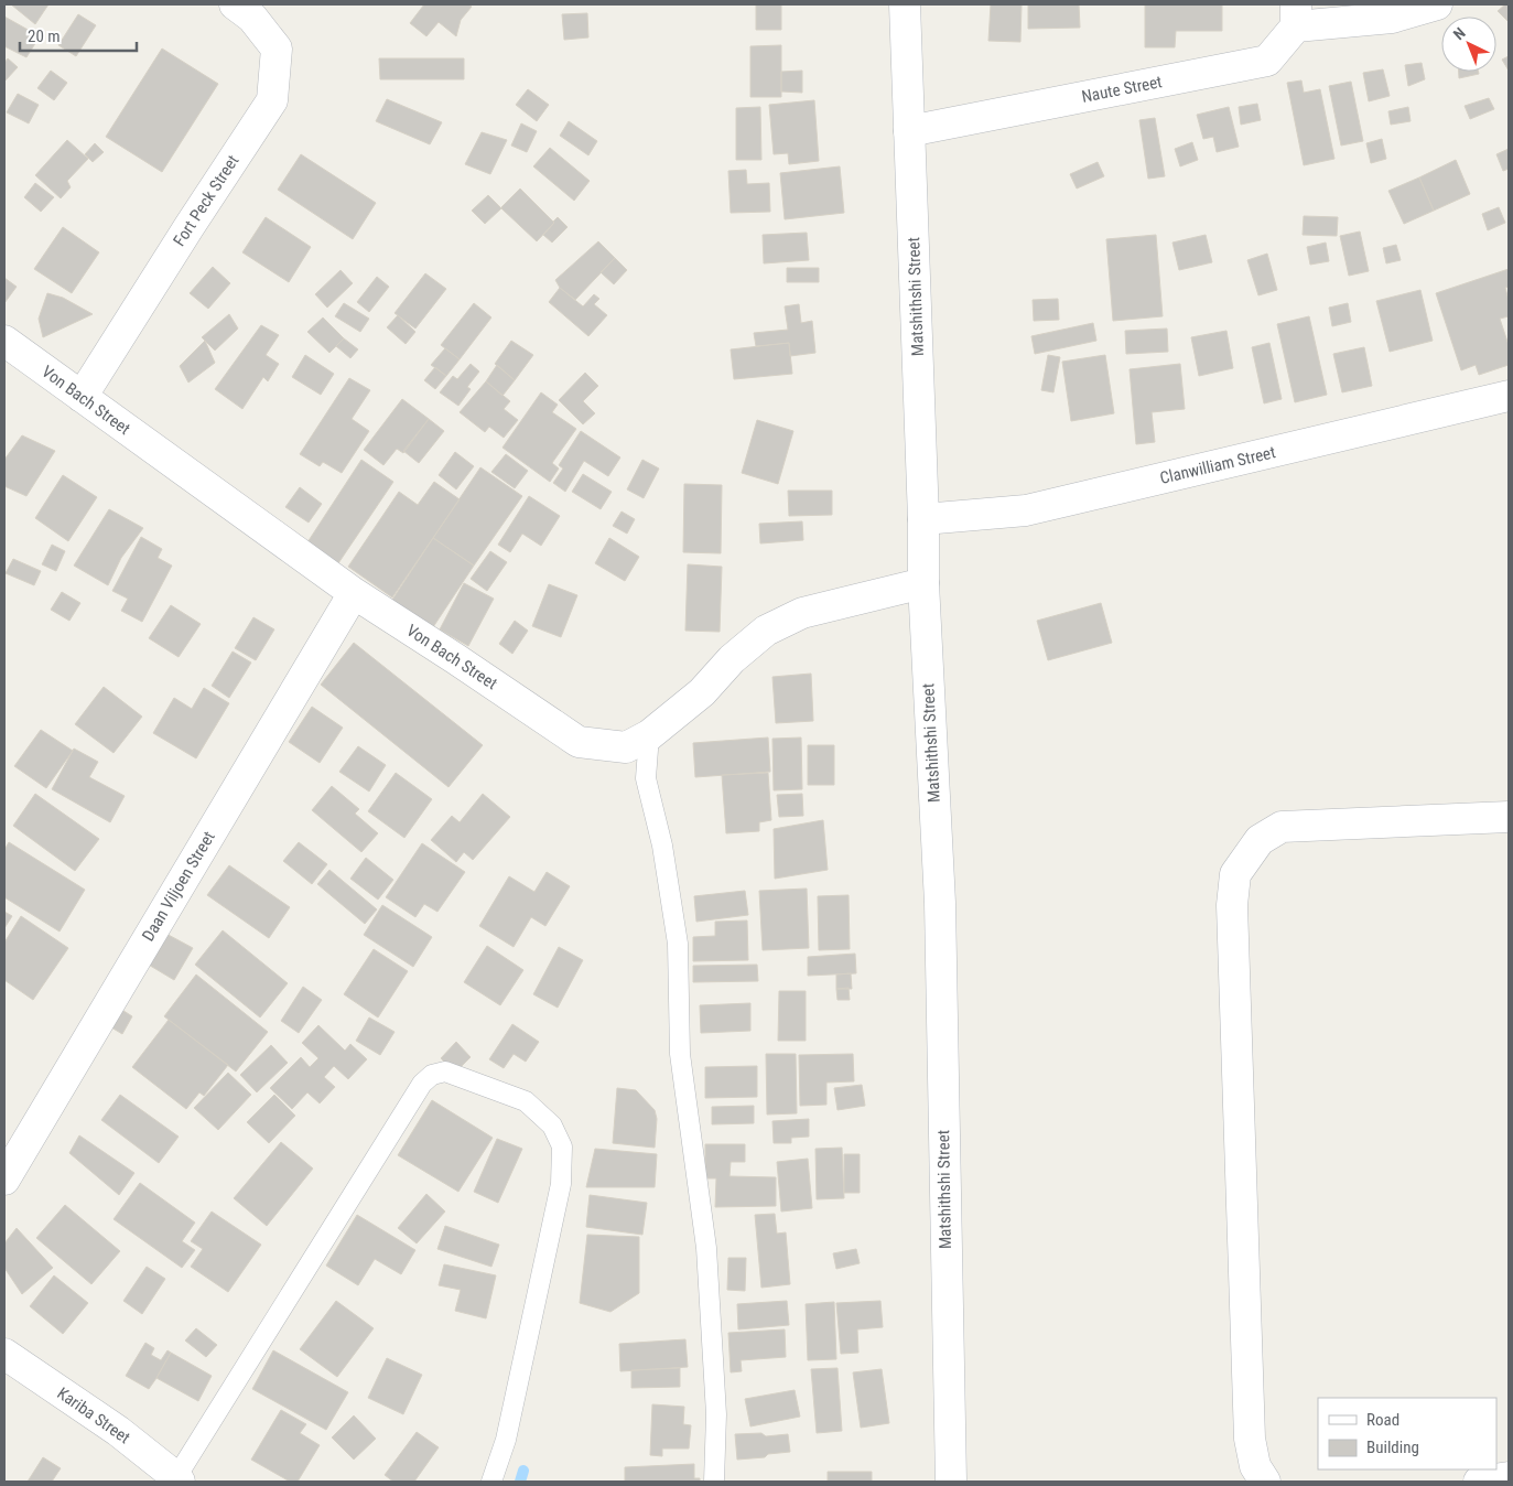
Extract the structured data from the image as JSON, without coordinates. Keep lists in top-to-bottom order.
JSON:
{
  "streets": {
    "street": [
      "Naute Street",
      "Fort Peck Street",
      "Matshithshi Street",
      "Von Bach Street",
      "Clanwilliam Street",
      "Daan Viljoen Street",
      "Kariba Street"
    ]
  },
  "crossings": [
    ["Naute Street", "Matshithshi Street"],
    ["Fort Peck Street", "Von Bach Street"],
    ["Matshithshi Street", "Von Bach Street"],
    ["Matshithshi Street", "Clanwilliam Street"],
    ["Von Bach Street", "Daan Viljoen Street"]
  ],
  "legend": ["Road", "Building"],
  "scale_bar": "20 m",
  "north": "top left"
}
